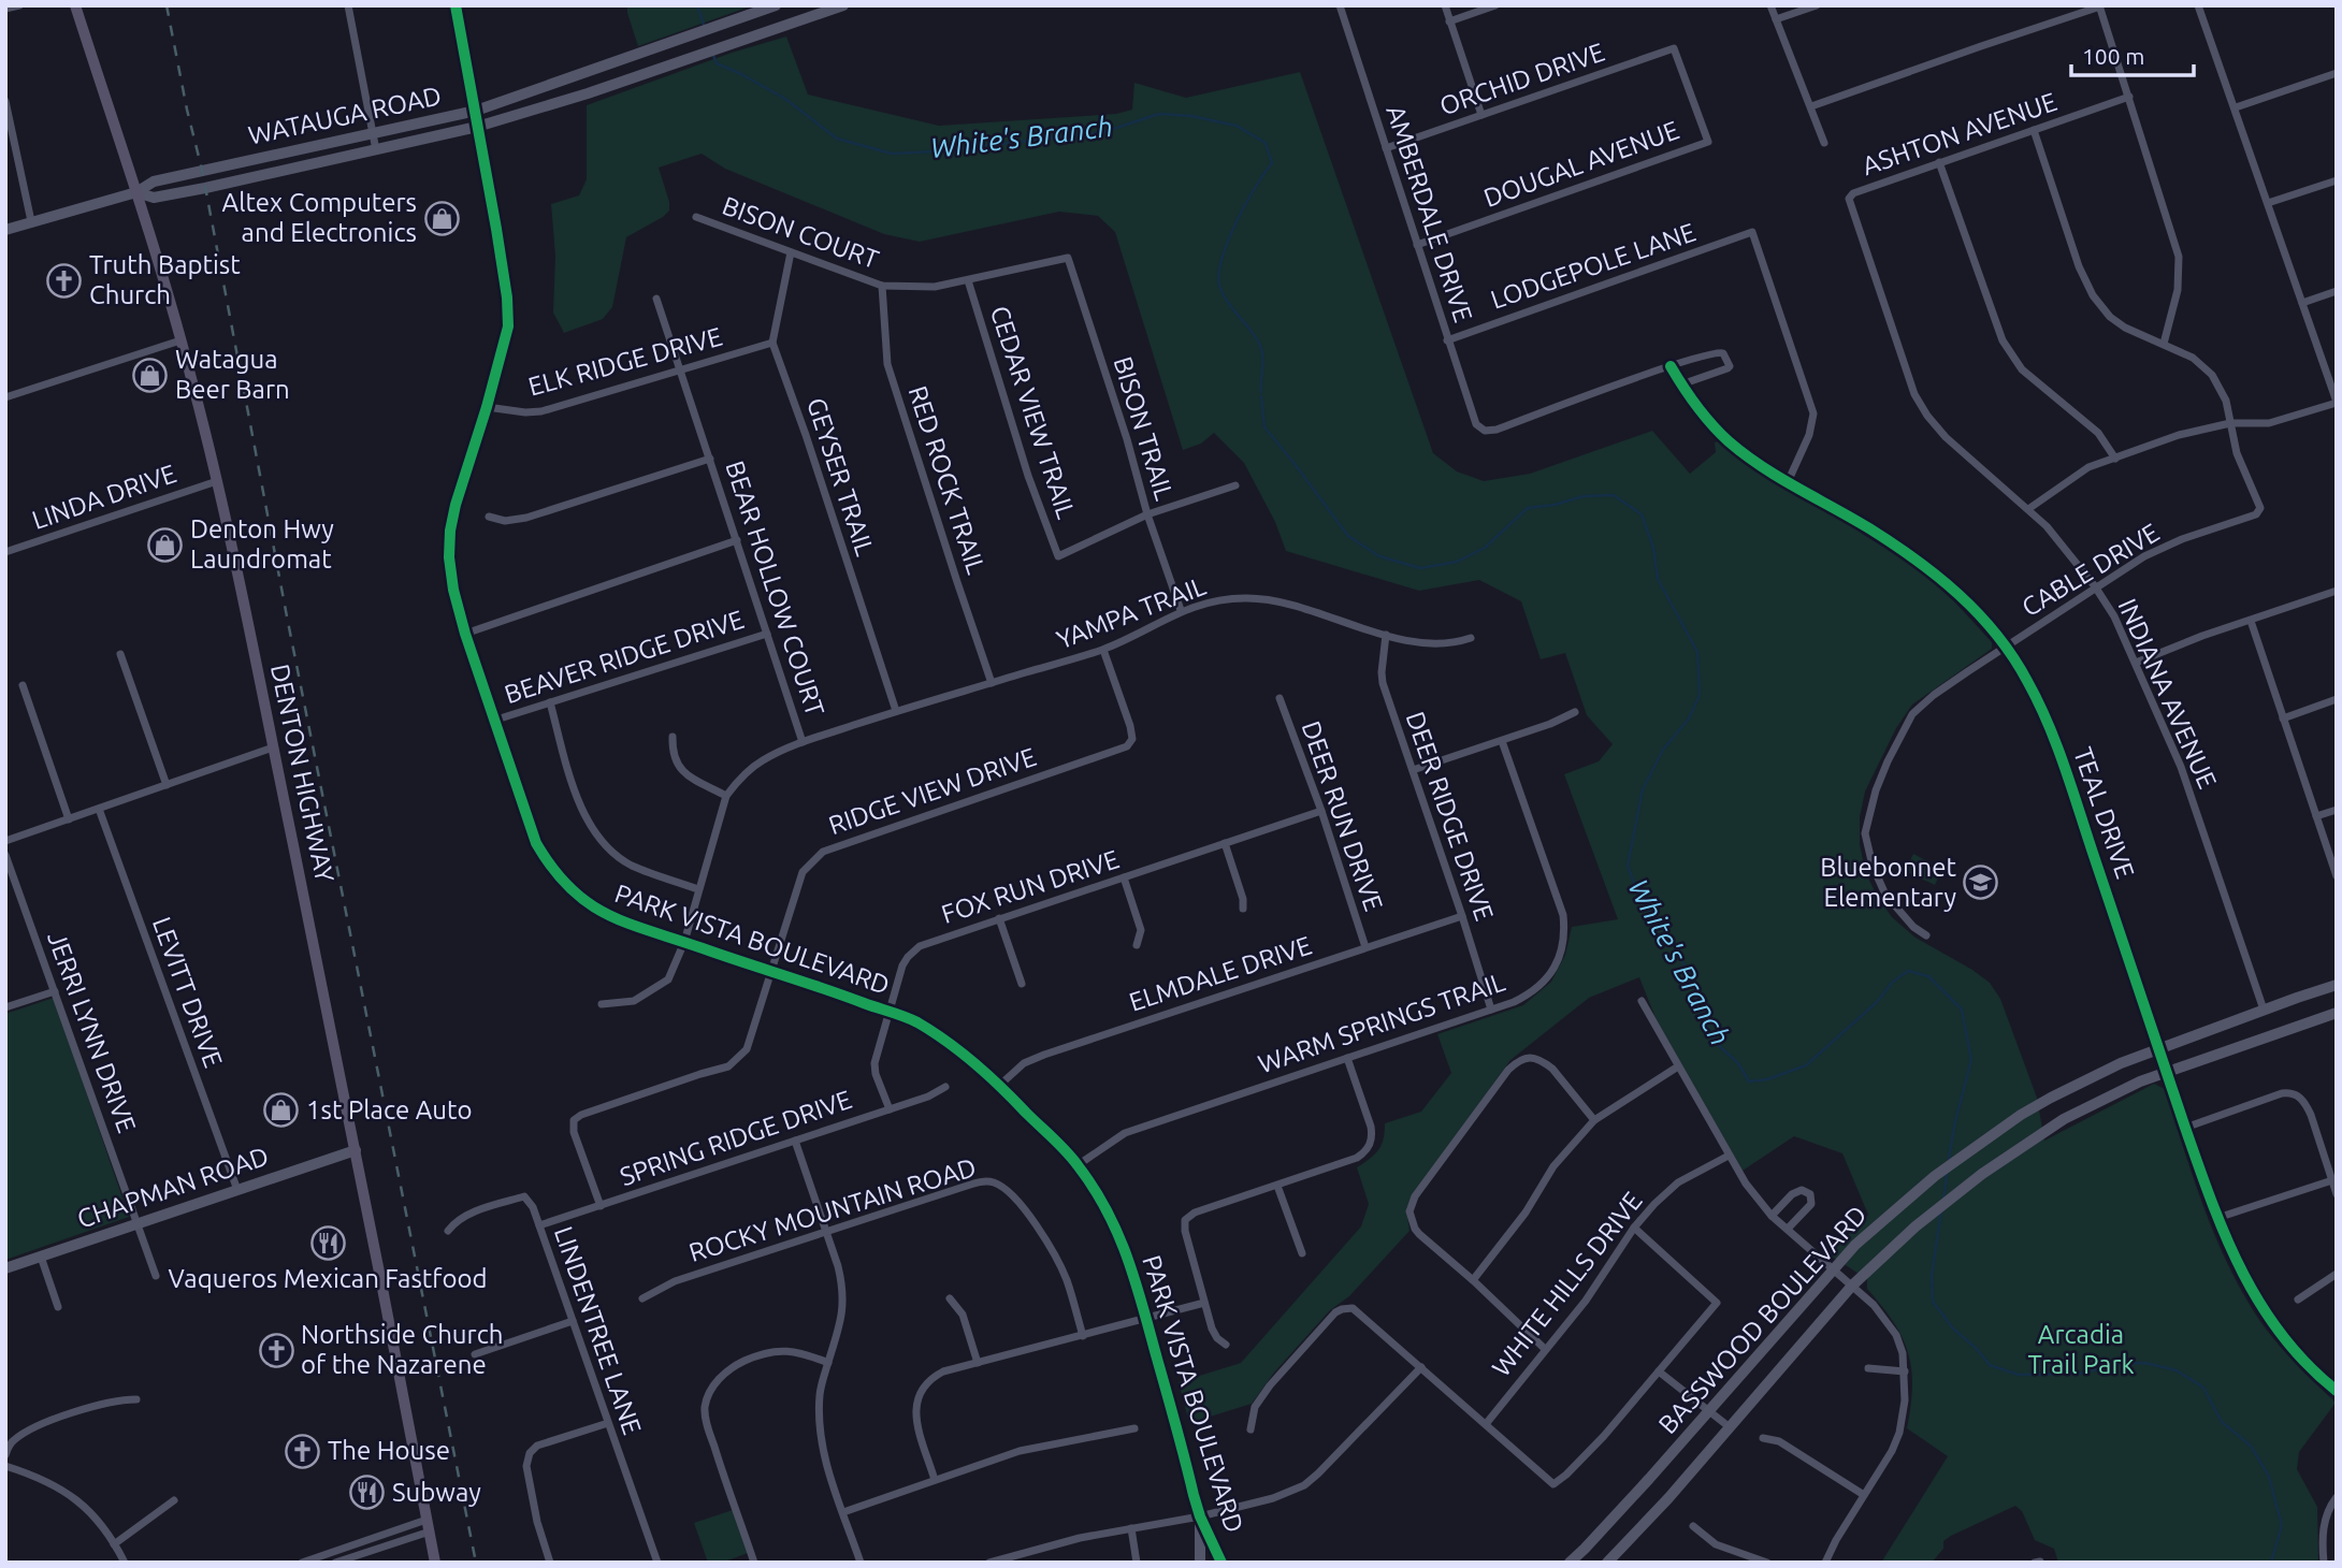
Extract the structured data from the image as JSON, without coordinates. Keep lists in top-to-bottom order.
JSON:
{
  "streets": {
    "main road": [
      "WATAUGA ROAD",
      "DENTON HIGHWAY",
      "PARK VISTA BOULEVARD",
      "CHAPMAN ROAD",
      "BASSWOOD BOULEVARD"
    ],
    "street": [
      "ORCHID DRIVE",
      "ASHTON AVENUE",
      "DOUGAL AVENUE",
      "AMBERDALE DRIVE",
      "BISON COURT",
      "LODGEPOLE LANE",
      "ELK RIDGE DRIVE",
      "CEDAR VIEW TRAIL",
      "BISON TRAIL",
      "GEYSER TRAIL",
      "RED ROCK TRAIL",
      "LINDA DRIVE",
      "CABLE DRIVE",
      "BEAR HOLLOW COURT",
      "YAMPA TRAIL",
      "BEAVER RIDGE DRIVE",
      "INDIANA AVENUE",
      "RIDGE VIEW DRIVE",
      "TEAL DRIVE",
      "DEER RUN DRIVE",
      "DEER RIDGE DRIVE",
      "FOX RUN DRIVE",
      "ELMDALE DRIVE",
      "LEVITT DRIVE",
      "WARM SPRINGS TRAIL",
      "JERRI LYNN DRIVE",
      "SPRING RIDGE DRIVE",
      "ROCKY MOUNTAIN ROAD",
      "WHITE HILLS DRIVE",
      "LINDENTREE LANE"
    ]
  },
  "crossings": [
    ["ORCHID DRIVE", "DOUGAL AVENUE"],
    ["ORCHID DRIVE", "AMBERDALE DRIVE"],
    ["WATAUGA ROAD", "DENTON HIGHWAY"],
    ["WATAUGA ROAD", "PARK VISTA BOULEVARD"],
    ["ASHTON AVENUE", "INDIANA AVENUE"],
    ["DOUGAL AVENUE", "AMBERDALE DRIVE"],
    ["AMBERDALE DRIVE", "LODGEPOLE LANE"],
    ["AMBERDALE DRIVE", "TEAL DRIVE"],
    ["BISON COURT", "CEDAR VIEW TRAIL"],
    ["BISON COURT", "BISON TRAIL"],
    ["BISON COURT", "RED ROCK TRAIL"],
    ["LODGEPOLE LANE", "TEAL DRIVE"],
    ["ELK RIDGE DRIVE", "GEYSER TRAIL"],
    ["ELK RIDGE DRIVE", "BEAR HOLLOW COURT"],
    ["ELK RIDGE DRIVE", "PARK VISTA BOULEVARD"],
    ["CEDAR VIEW TRAIL", "BISON TRAIL"],
    ["BISON TRAIL", "YAMPA TRAIL"],
    ["GEYSER TRAIL", "YAMPA TRAIL"],
    ["RED ROCK TRAIL", "YAMPA TRAIL"],
    ["LINDA DRIVE", "DENTON HIGHWAY"],
    ["CABLE DRIVE", "INDIANA AVENUE"],
    ["CABLE DRIVE", "TEAL DRIVE"],
    ["BEAR HOLLOW COURT", "YAMPA TRAIL"],
    ["BEAR HOLLOW COURT", "BEAVER RIDGE DRIVE"],
    ["BEAR HOLLOW COURT", "PARK VISTA BOULEVARD"],
    ["YAMPA TRAIL", "RIDGE VIEW DRIVE"],
    ["YAMPA TRAIL", "DEER RIDGE DRIVE"],
    ["BEAVER RIDGE DRIVE", "PARK VISTA BOULEVARD"],
    ["INDIANA AVENUE", "BASSWOOD BOULEVARD"],
    ["DENTON HIGHWAY", "CHAPMAN ROAD"],
    ["RIDGE VIEW DRIVE", "PARK VISTA BOULEVARD"],
    ["RIDGE VIEW DRIVE", "SPRING RIDGE DRIVE"],
    ["TEAL DRIVE", "BASSWOOD BOULEVARD"],
    ["DEER RUN DRIVE", "FOX RUN DRIVE"],
    ["DEER RUN DRIVE", "ELMDALE DRIVE"],
    ["DEER RIDGE DRIVE", "ELMDALE DRIVE"],
    ["DEER RIDGE DRIVE", "WARM SPRINGS TRAIL"],
    ["FOX RUN DRIVE", "PARK VISTA BOULEVARD"],
    ["FOX RUN DRIVE", "SPRING RIDGE DRIVE"],
    ["PARK VISTA BOULEVARD", "ELMDALE DRIVE"],
    ["PARK VISTA BOULEVARD", "WARM SPRINGS TRAIL"],
    ["LEVITT DRIVE", "CHAPMAN ROAD"],
    ["JERRI LYNN DRIVE", "CHAPMAN ROAD"],
    ["SPRING RIDGE DRIVE", "LINDENTREE LANE"]
  ],
  "water": ["White's Branch"],
  "parks": ["Arcadia Trail Park"],
  "places": {
    "shop": [
      "Altex Computers and Electronics",
      "Watagua Beer Barn",
      "Denton Hwy Laundromat",
      "1st Place Auto"
    ],
    "church": ["Truth Baptist Church", "Northside Church of the Nazarene", "The House"],
    "school or university": ["Bluebonnet Elementary"],
    "restaurant": ["Vaqueros Mexican Fastfood", "Subway"]
  },
  "scale_bar": "100 m"
}
